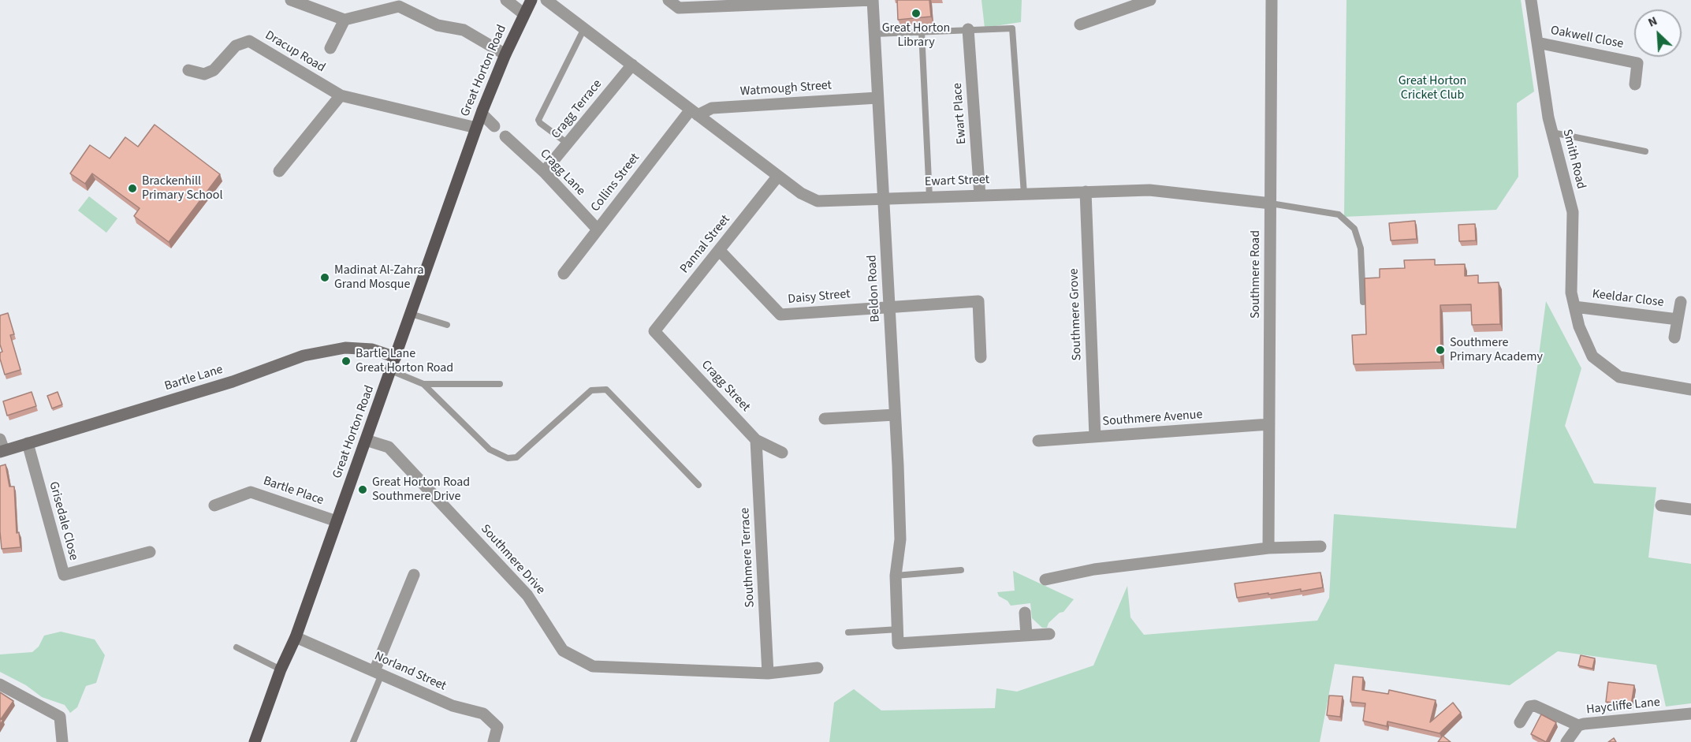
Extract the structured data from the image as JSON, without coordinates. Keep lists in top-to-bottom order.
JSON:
{
  "streets": {
    "main road": ["Great Horton Road"],
    "street": [
      "Oakwell Close",
      "Dracup Road",
      "Watmough Street",
      "Cragg Terrace",
      "Ewart Place",
      "Smith Road",
      "Cragg Lane",
      "Ewart Street",
      "Collins Street",
      "Pannal Street",
      "Southmere Road",
      "Beldon Road",
      "Daisy Street",
      "Keeldar Close",
      "Southmere Grove",
      "Bartle Lane",
      "Cragg Street",
      "Southmere Avenue",
      "Bartle Place",
      "Grisedale Close",
      "Southmere Terrace",
      "Southmere Drive",
      "Norland Street",
      "Haycliffe Lane"
    ]
  },
  "crossings": [
    ["Oakwell Close", "Smith Road"],
    ["Dracup Road", "Great Horton Road"],
    ["Great Horton Road", "Bartle Lane"],
    ["Great Horton Road", "Bartle Place"],
    ["Great Horton Road", "Southmere Drive"],
    ["Great Horton Road", "Norland Street"],
    ["Watmough Street", "Ewart Street"],
    ["Watmough Street", "Collins Street"],
    ["Watmough Street", "Beldon Road"],
    ["Cragg Terrace", "Cragg Lane"],
    ["Cragg Terrace", "Ewart Street"],
    ["Ewart Place", "Ewart Street"],
    ["Smith Road", "Keeldar Close"],
    ["Cragg Lane", "Collins Street"],
    ["Ewart Street", "Collins Street"],
    ["Ewart Street", "Pannal Street"],
    ["Ewart Street", "Southmere Road"],
    ["Ewart Street", "Beldon Road"],
    ["Ewart Street", "Southmere Grove"],
    ["Pannal Street", "Daisy Street"],
    ["Pannal Street", "Cragg Street"],
    ["Southmere Road", "Southmere Avenue"],
    ["Beldon Road", "Daisy Street"],
    ["Southmere Grove", "Southmere Avenue"],
    ["Bartle Lane", "Grisedale Close"],
    ["Cragg Street", "Southmere Terrace"],
    ["Southmere Terrace", "Southmere Drive"]
  ],
  "parks": ["Great Horton Cricket Club"],
  "places": [
    "Great Horton Library",
    "Brackenhill Primary School",
    "Madinat Al-Zahra Grand Mosque",
    "Southmere Primary Academy",
    "Bartle Lane Great Horton Road",
    "Great Horton Road Southmere Drive"
  ],
  "north": "top left"
}
